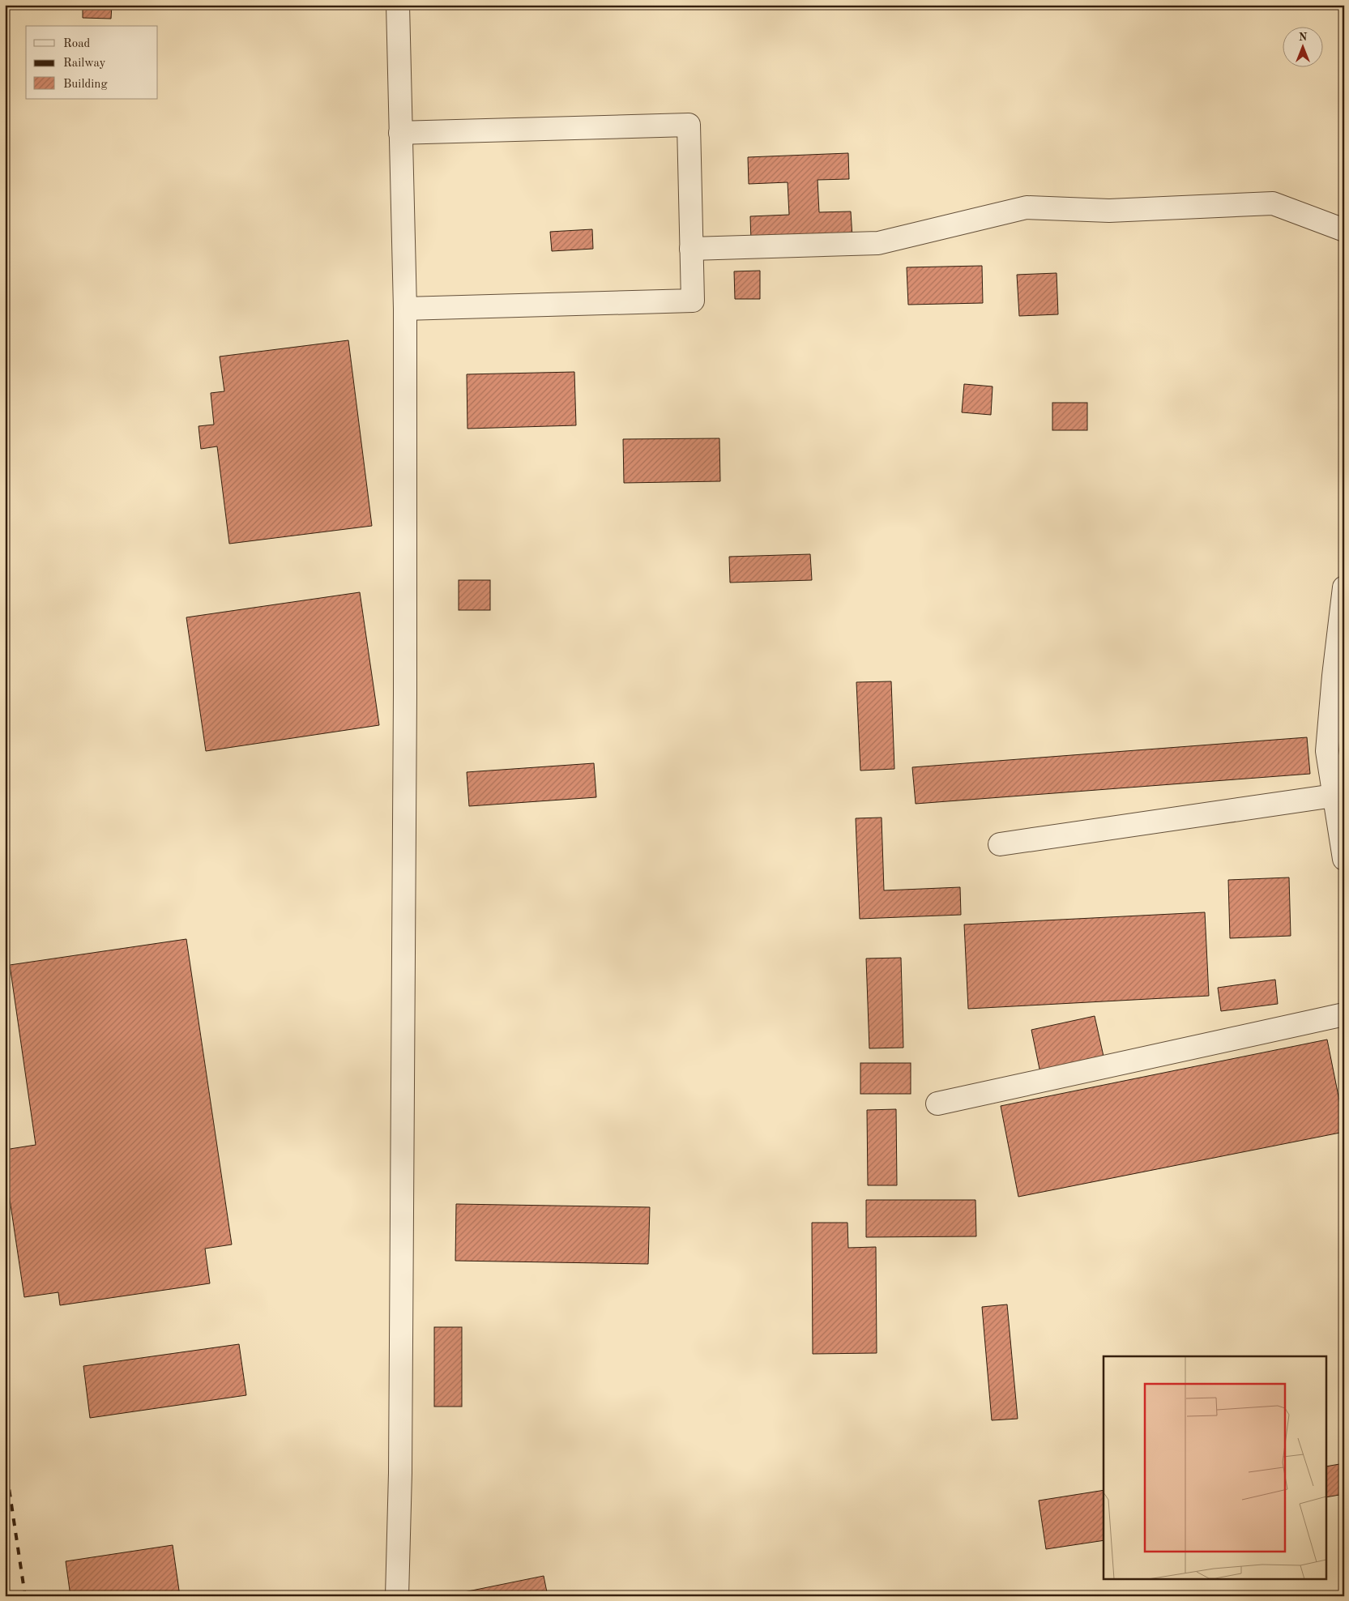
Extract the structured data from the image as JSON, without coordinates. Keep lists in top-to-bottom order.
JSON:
{
  "legend": ["Road", "Railway", "Building"],
  "north": "top"
}
